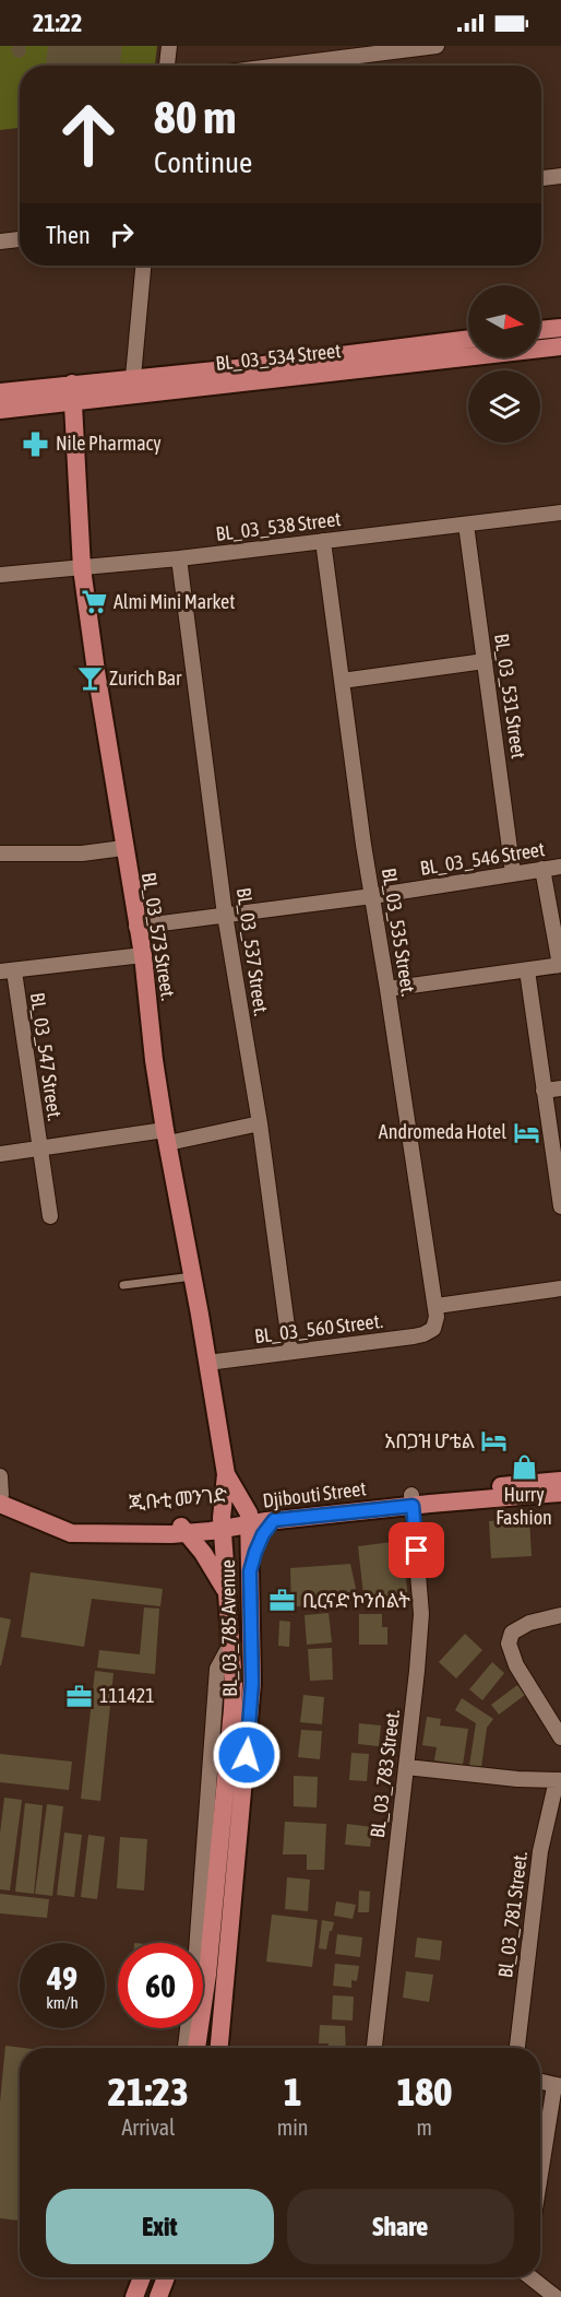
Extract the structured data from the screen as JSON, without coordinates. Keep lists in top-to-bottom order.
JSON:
{
  "streets": {
    "main road": [
      "BL_03_534 Street",
      "BL_03_573 Street.",
      "Djibouti Street",
      "ጂቡቲ መንገድ",
      "BL_03_785 Avenue"
    ],
    "street": [
      "BL_03_538 Street",
      "BL_03_531 Street",
      "BL_03_546 Street",
      "BL_03_535 Street.",
      "BL_03_537 Street.",
      "BL_03_547 Street.",
      "BL_03_560 Street.",
      "BL_03_783 Street.",
      "Bl_03_781 Street."
    ]
  },
  "crossings": [
    ["BL_03_534 Street", "BL_03_573 Street."],
    ["BL_03_538 Street", "BL_03_531 Street"],
    ["BL_03_538 Street", "BL_03_535 Street."],
    ["BL_03_538 Street", "BL_03_573 Street."],
    ["BL_03_538 Street", "BL_03_537 Street."],
    ["BL_03_531 Street", "BL_03_546 Street"],
    ["BL_03_546 Street", "BL_03_535 Street."],
    ["BL_03_546 Street", "BL_03_573 Street."],
    ["BL_03_546 Street", "BL_03_537 Street."],
    ["BL_03_535 Street.", "BL_03_560 Street."],
    ["BL_03_573 Street.", "BL_03_560 Street."],
    ["BL_03_573 Street.", "BL_03_785 Avenue"],
    ["BL_03_537 Street.", "BL_03_560 Street."],
    ["Djibouti Street", "ጂቡቲ መንገድ"],
    ["Djibouti Street", "BL_03_785 Avenue"],
    ["Djibouti Street", "BL_03_783 Street."],
    ["ጂቡቲ መንገድ", "BL_03_785 Avenue"],
    ["ጂቡቲ መንገድ", "BL_03_783 Street."]
  ],
  "places": {
    "pharmacy": ["Nile Pharmacy"],
    "supermarket": ["Almi Mini Market"],
    "bar": ["Zurich Bar"],
    "hotel": ["Andromeda Hotel", "አበጋዝ ሆቴል"],
    "shop": ["Hurry Fashion"],
    "office": ["ቢርናድ ኮንሰልት", "111421"]
  },
  "north": "right",
  "page": {
    "status": "21:22",
    "turn": ["80 m", "Continue"],
    "then": "Then",
    "speed": "49 km/h",
    "limit": "60",
    "eta": [
      "21:23",
      "Arrival",
      "1",
      "min",
      "180",
      "m"
    ],
    "buttons": ["Exit", "Share"]
  }
}
